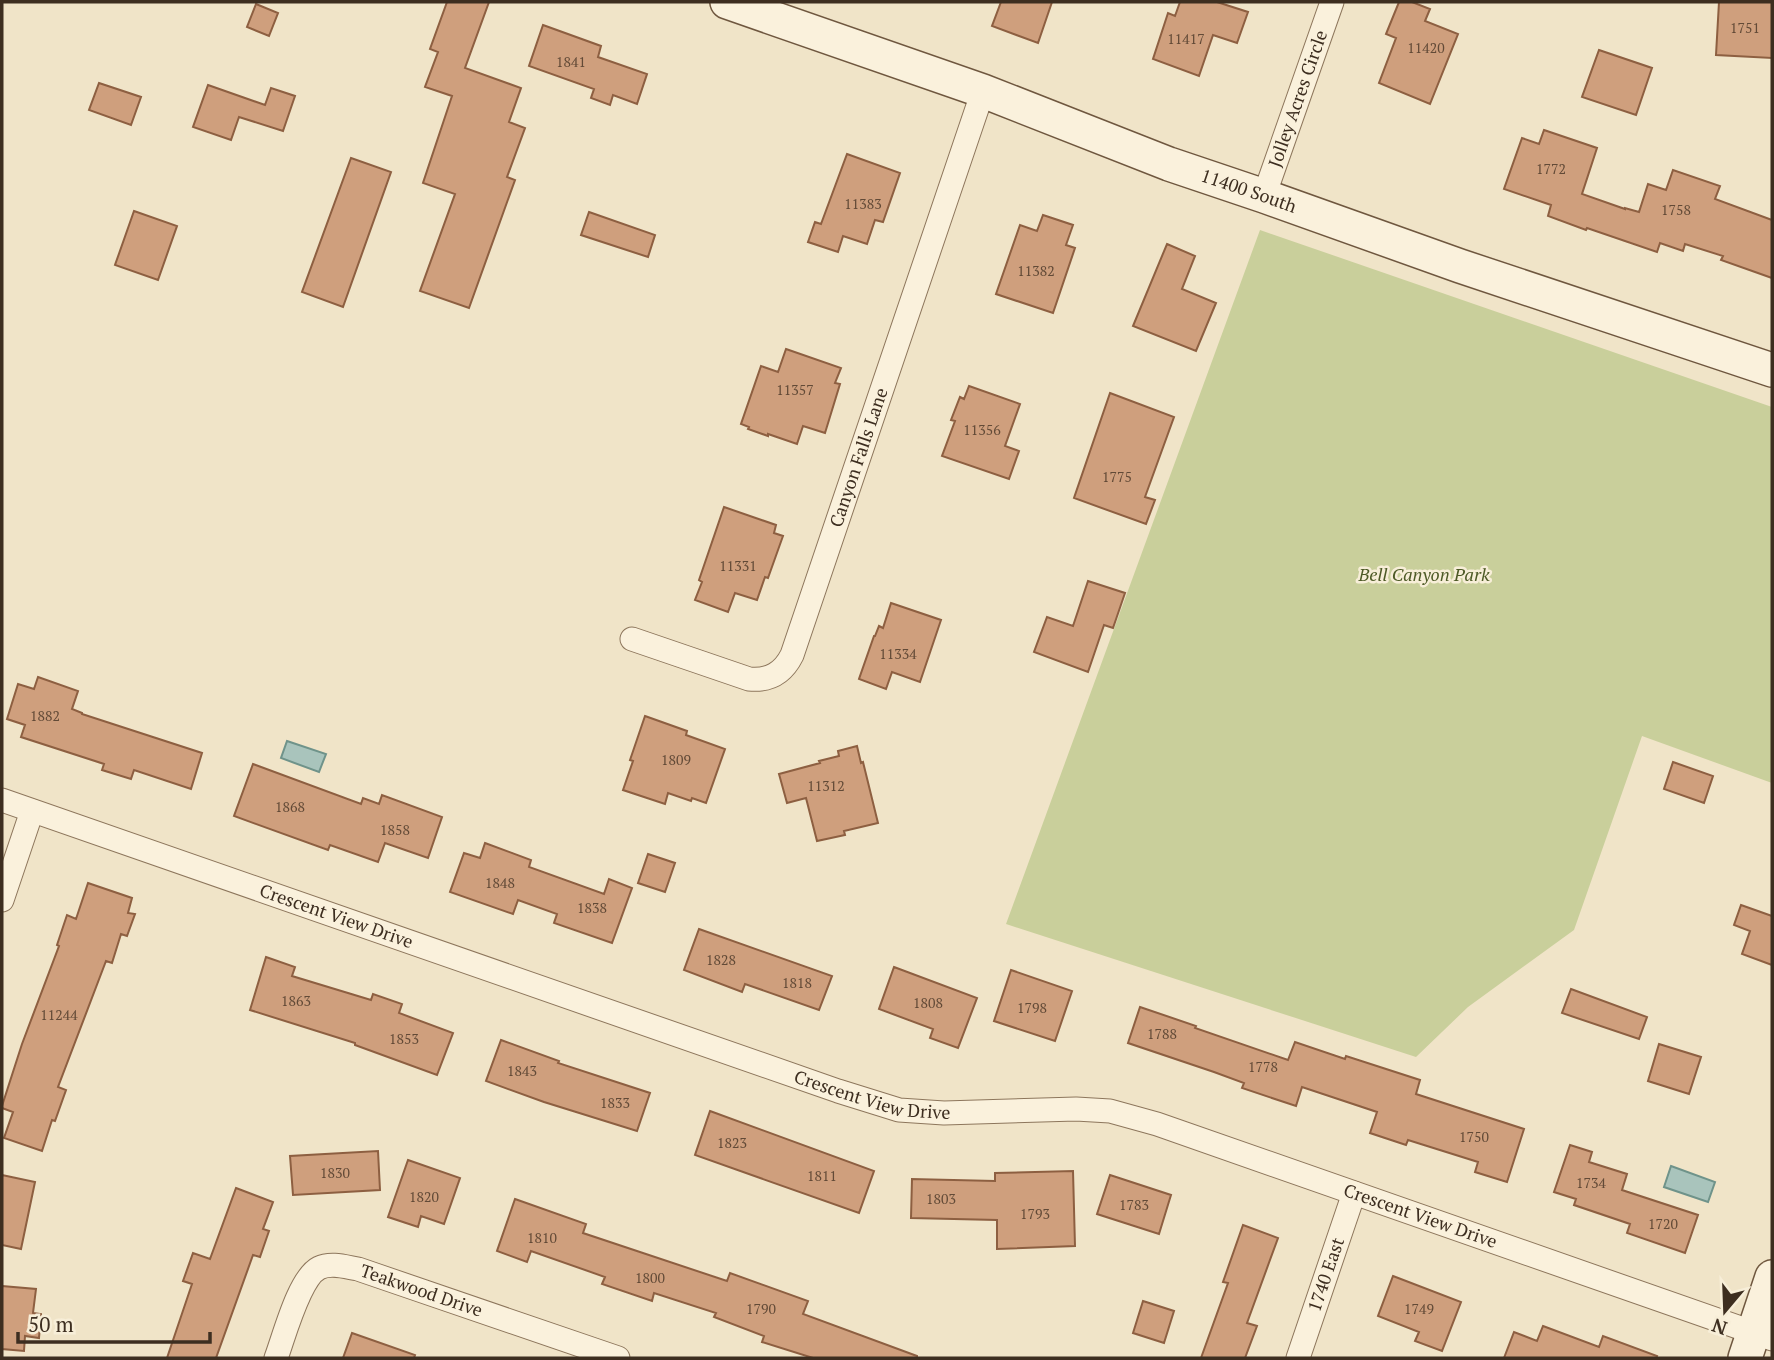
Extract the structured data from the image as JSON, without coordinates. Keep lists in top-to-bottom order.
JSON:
{
  "streets": {
    "street": [
      "Jolley Acres Circle",
      "11400 South",
      "Canyon Falls Lane",
      "Crescent View Drive",
      "1740 East",
      "Teakwood Drive"
    ]
  },
  "crossings": [
    ["Jolley Acres Circle", "11400 South"],
    ["11400 South", "Canyon Falls Lane"],
    ["Crescent View Drive", "1740 East"]
  ],
  "parks": ["Bell Canyon Park"],
  "house_numbers": [
    "1751",
    "11417",
    "11420",
    "1841",
    "1772",
    "11383",
    "1758",
    "11382",
    "11357",
    "11356",
    "1775",
    "11331",
    "11334",
    "1882",
    "1809",
    "11312",
    "1868",
    "1858",
    "1848",
    "1838",
    "1828",
    "1818",
    "1863",
    "1808",
    "1798",
    "11244",
    "1788",
    "1853",
    "1778",
    "1843",
    "1833",
    "1750",
    "1823",
    "1830",
    "1811",
    "1734",
    "1820",
    "1803",
    "1783",
    "1793",
    "1720",
    "1810",
    "1800",
    "1790",
    "1749"
  ],
  "scale_bar": "50 m",
  "north": "bottom"
}
